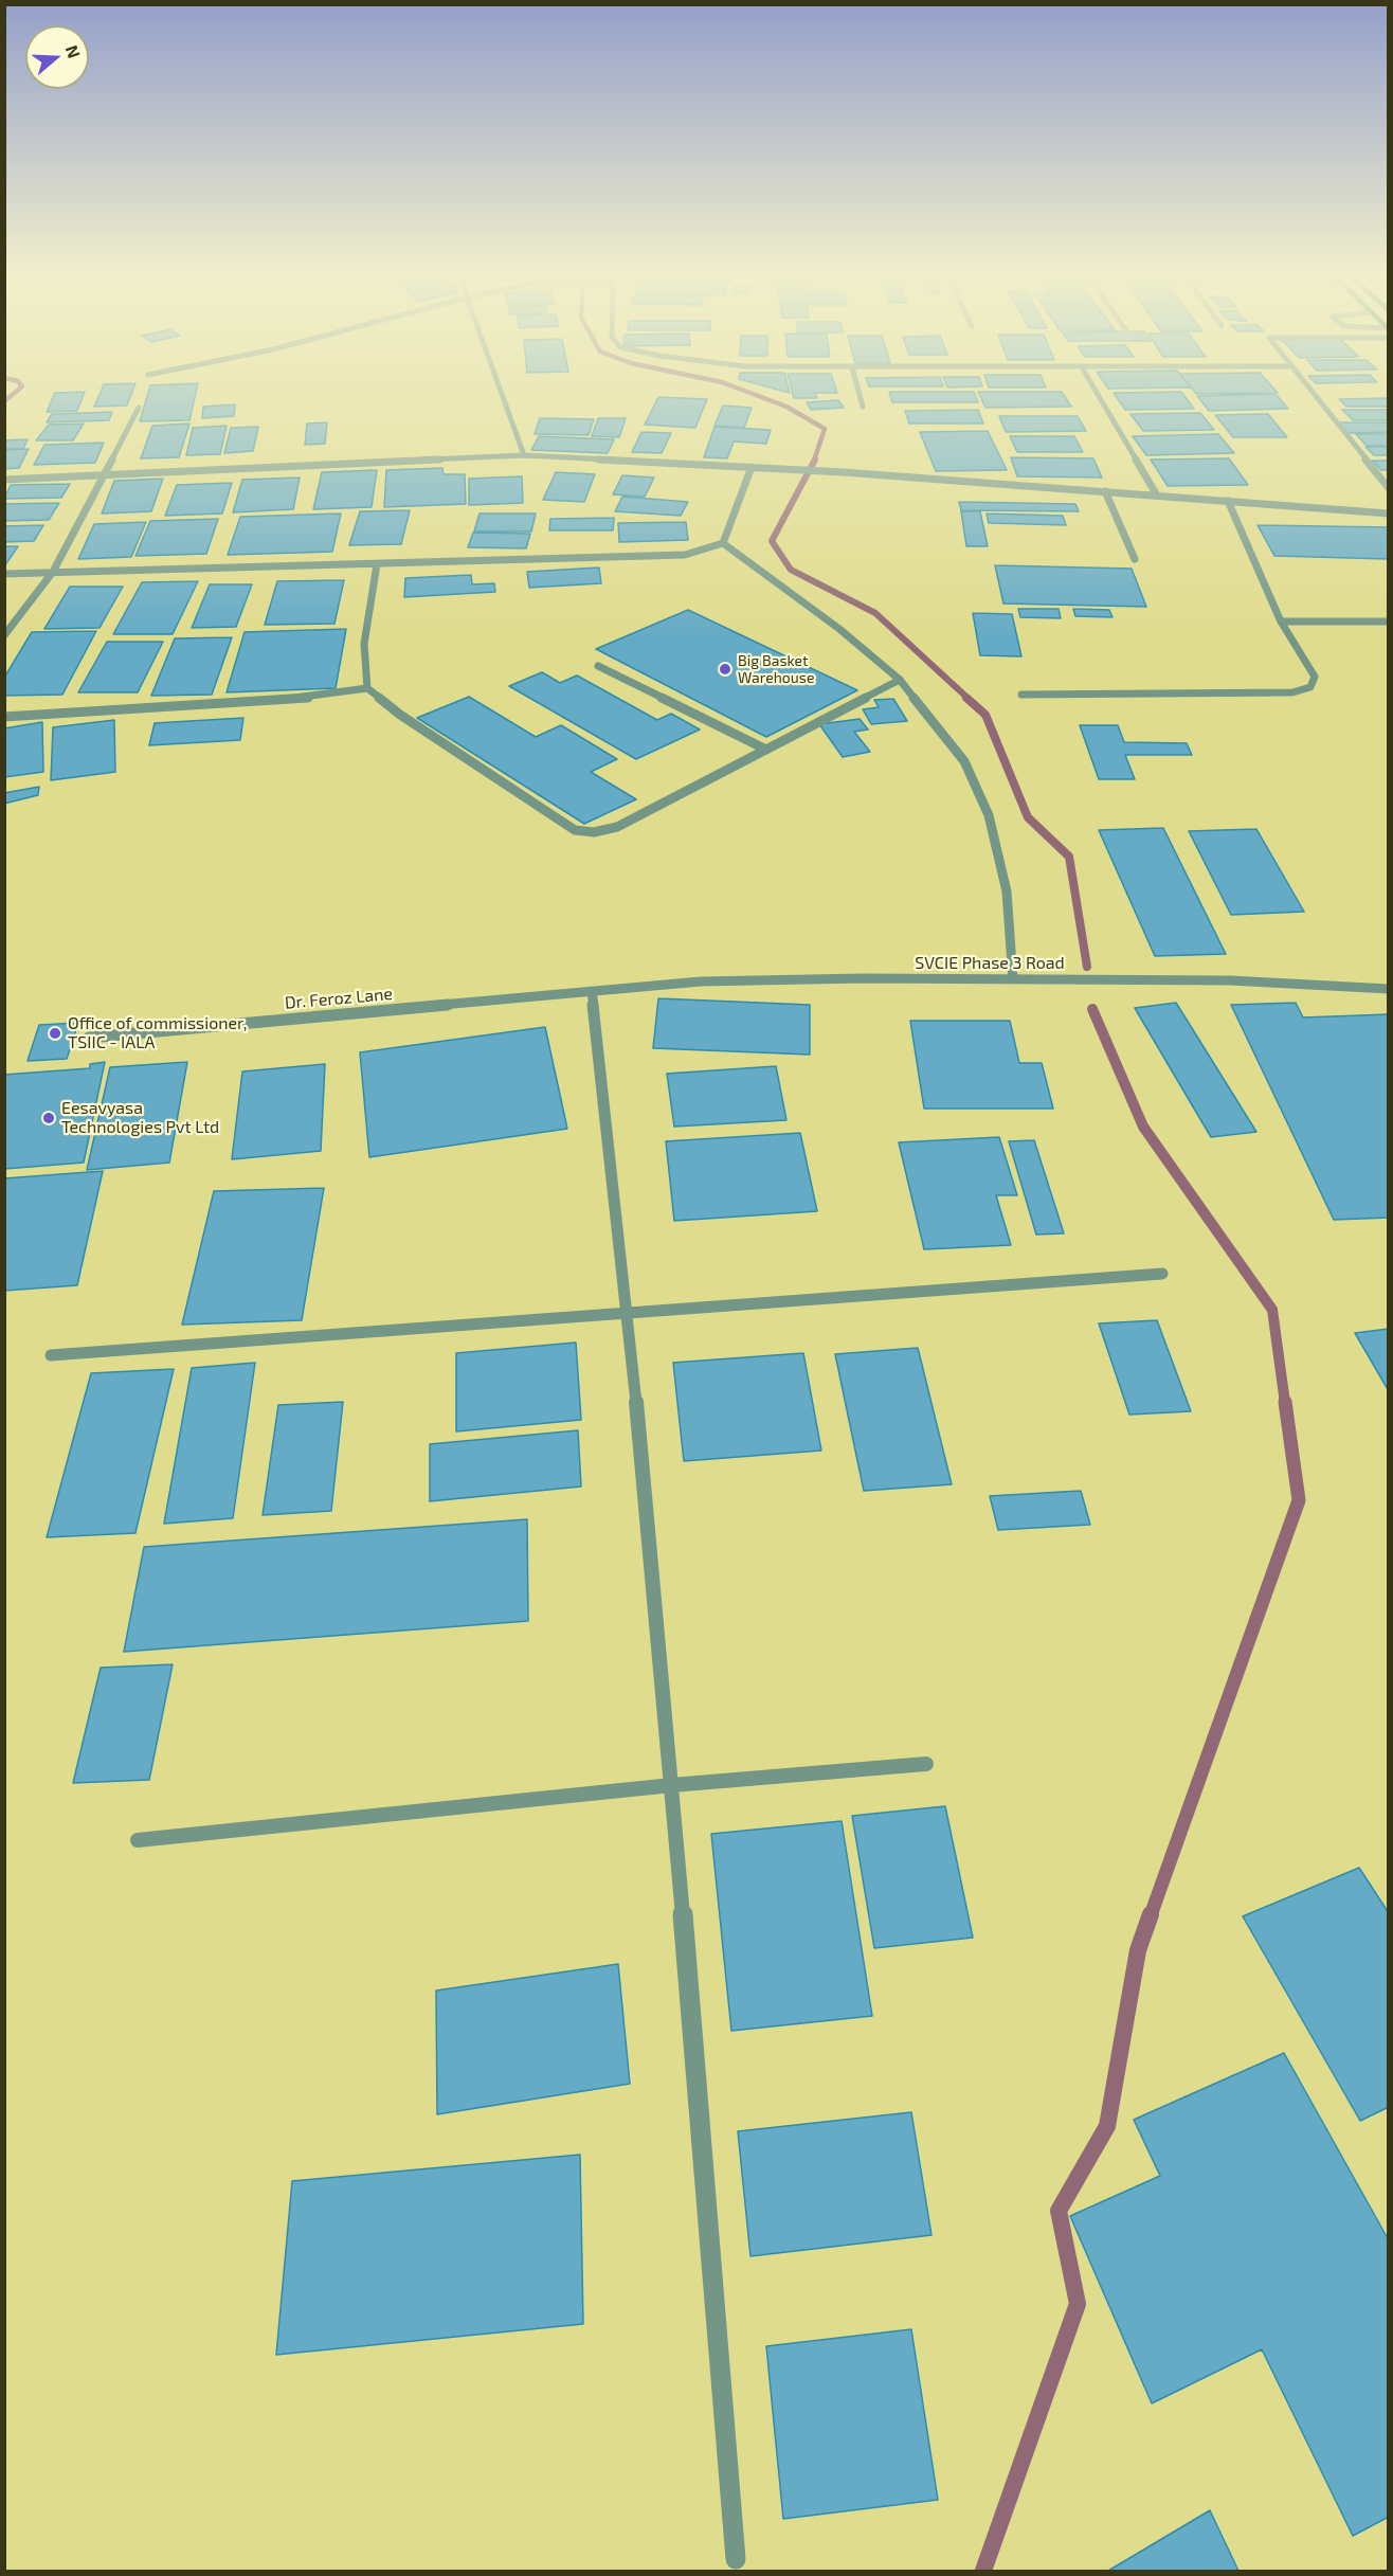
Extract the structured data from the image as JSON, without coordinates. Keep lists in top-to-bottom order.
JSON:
{
  "streets": {
    "street": ["SVCIE Phase 3 Road", "Dr. Feroz Lane"]
  },
  "crossings": [
    ["SVCIE Phase 3 Road", "Dr. Feroz Lane"]
  ],
  "places": ["Big Basket Warehouse", "Office of commissioner, TSIIC - IALA", "Eesavyasa Technologies Pvt Ltd"],
  "north": "right"
}
